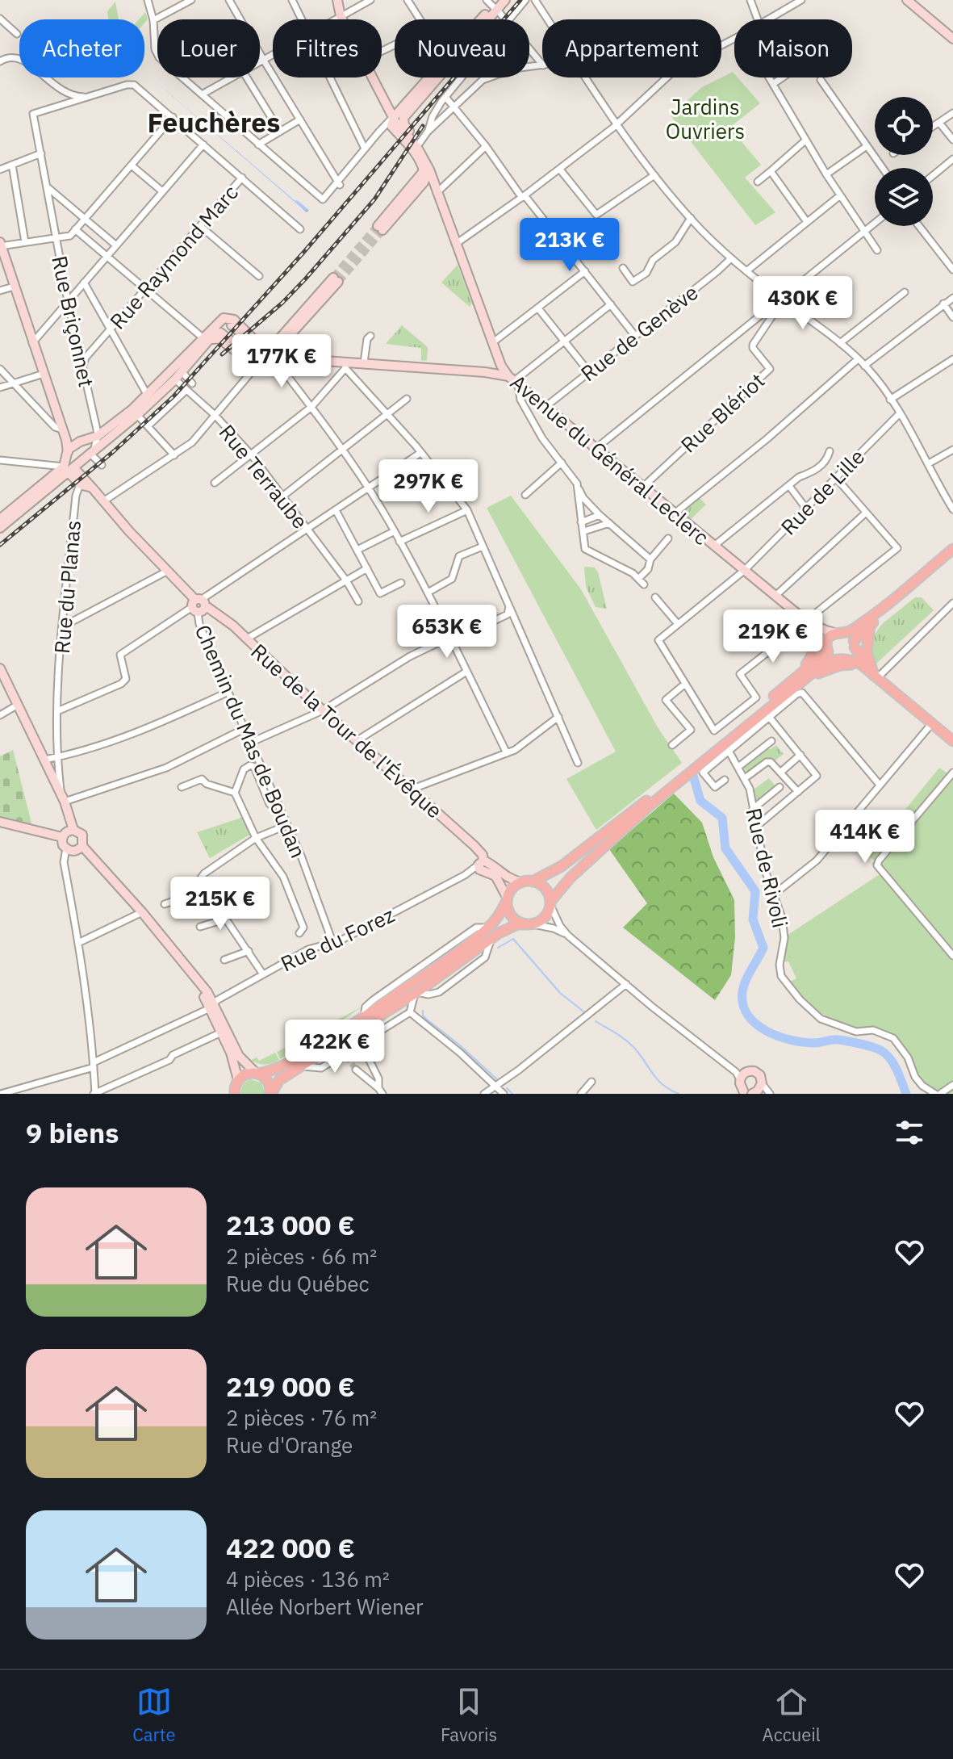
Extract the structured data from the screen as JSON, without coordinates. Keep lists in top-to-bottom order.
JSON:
{
  "streets": {
    "main road": ["Avenue du Général Leclerc", "Rue de la Tour de l'Évêque"],
    "street": [
      "Rue Raymond Marc",
      "Rue Briçonnet",
      "Rue de Genève",
      "Rue Blériot",
      "Rue Terraube",
      "Rue de Lille",
      "Rue du Planas",
      "Chemin du Mas de Boudan",
      "Rue de Rivoli",
      "Rue du Forez"
    ]
  },
  "crossings": [
    ["Rue Raymond Marc", "Rue Briçonnet"],
    ["Rue de Genève", "Avenue du Général Leclerc"],
    ["Rue Blériot", "Avenue du Général Leclerc"],
    ["Avenue du Général Leclerc", "Rue de Lille"],
    ["Rue de la Tour de l'Évêque", "Chemin du Mas de Boudan"],
    ["Rue de la Tour de l'Évêque", "Rue du Forez"],
    ["Chemin du Mas de Boudan", "Rue du Forez"]
  ],
  "districts": ["Feuchères"],
  "parks": ["Jardins Ouvriers"],
  "page": {
    "chip": [
      "Acheter",
      "Louer",
      "Filtres",
      "Nouveau",
      "Appartement",
      "Maison"
    ],
    "price": [
      "213K €",
      "430K €",
      "177K €",
      "297K €",
      "653K €",
      "219K €",
      "414K €",
      "215K €",
      "422K €"
    ],
    "heading": "9 biens",
    "list": [
      {
        "name": "213 000 €",
        "note": "2 pièces · 66 m² · Rue du Québec"
      },
      {
        "name": "219 000 €",
        "note": "2 pièces · 76 m² · Rue d'Orange"
      },
      {
        "name": "422 000 €",
        "note": "4 pièces · 136 m² · Allée Norbert Wiener"
      }
    ],
    "tabs": ["Carte", "Favoris", "Accueil"]
  }
}
